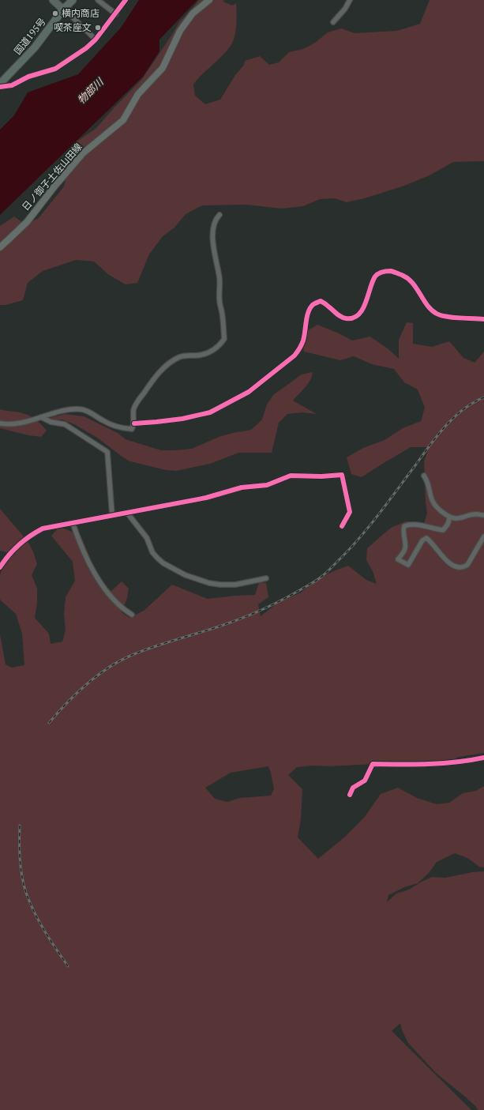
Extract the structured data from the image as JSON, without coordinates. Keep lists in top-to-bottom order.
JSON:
{
  "streets": {
    "highway": ["国道195号"],
    "main road": ["日ノ御子土佐山田線"]
  },
  "water": ["物部川"],
  "places": ["横内商店", "喫茶座文"]
}
